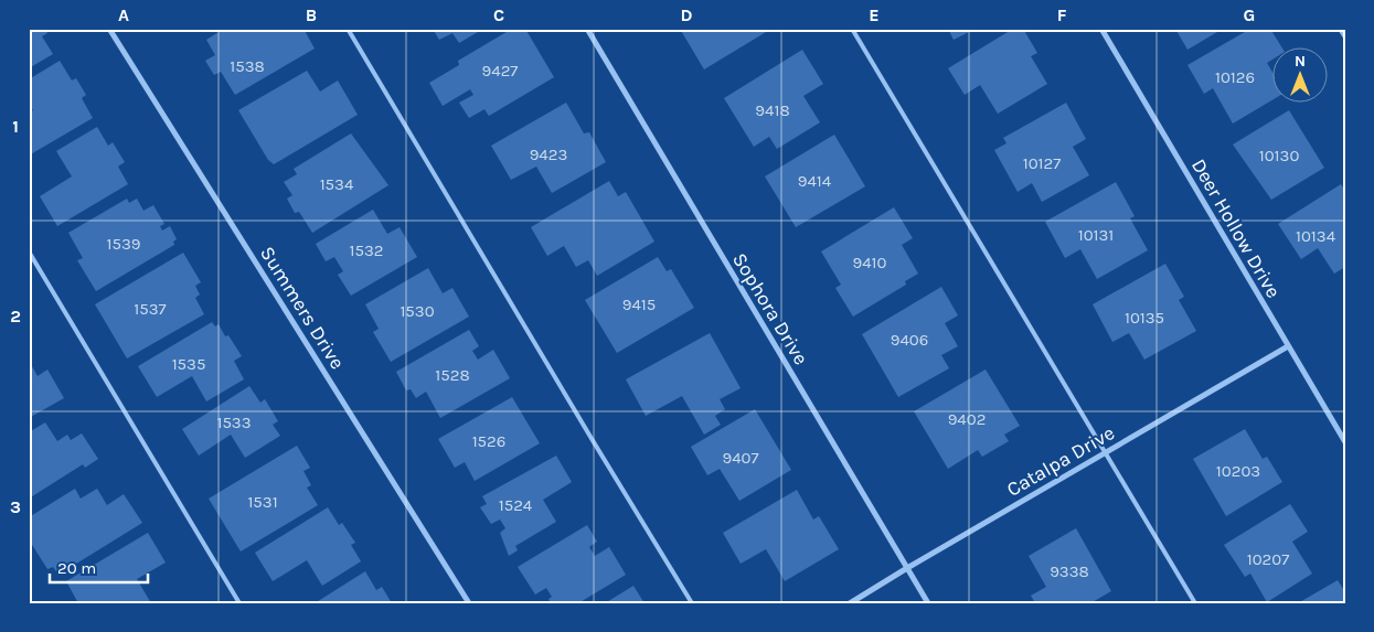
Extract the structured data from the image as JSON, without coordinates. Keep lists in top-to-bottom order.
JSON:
{
  "streets": {
    "street": [
      "Deer Hollow Drive",
      "Summers Drive",
      "Sophora Drive",
      "Catalpa Drive"
    ]
  },
  "crossings": [
    ["Deer Hollow Drive", "Catalpa Drive"],
    ["Sophora Drive", "Catalpa Drive"]
  ],
  "house_numbers": [
    "1538",
    "9427",
    "10126",
    "9418",
    "9423",
    "10130",
    "10127",
    "9414",
    "1534",
    "10131",
    "10134",
    "1539",
    "1532",
    "9410",
    "9415",
    "1537",
    "1530",
    "10135",
    "9406",
    "1535",
    "1528",
    "9402",
    "1533",
    "1526",
    "9407",
    "10203",
    "1531",
    "1524",
    "10207",
    "9338"
  ],
  "scale_bar": "20 m",
  "north": "top",
  "grid": {
    "columns": [
      "A",
      "B",
      "C",
      "D",
      "E",
      "F",
      "G"
    ],
    "rows": ["1", "2", "3"]
  }
}
